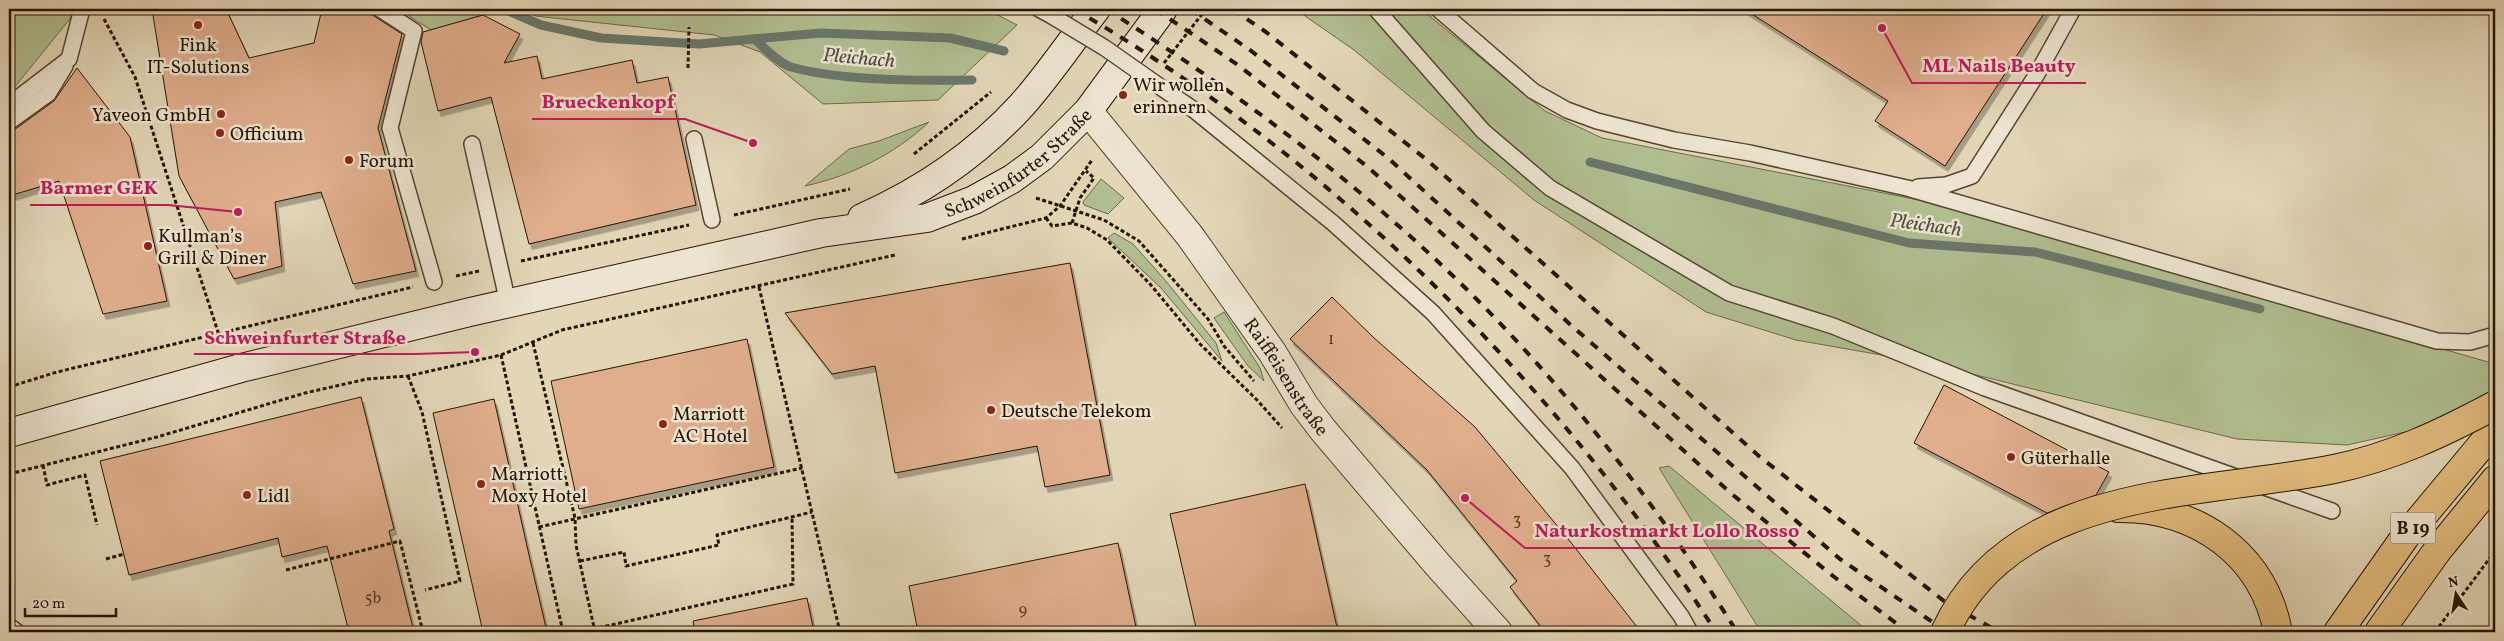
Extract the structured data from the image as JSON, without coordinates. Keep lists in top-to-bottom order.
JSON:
{
  "streets": {
    "highway": ["B 19"],
    "main road": ["Schweinfurter Straße", "Raiffeisenstraße"]
  },
  "crossings": [
    ["Schweinfurter Straße", "Raiffeisenstraße"]
  ],
  "water": ["Pleichach"],
  "places": [
    "Fink IT-Solutions",
    "ML Nails Beauty",
    "Wir wollen erinnern",
    "Yaveon GmbH",
    "Officium",
    "Brueckenkopf",
    "Forum",
    "Barmer GEK",
    "Kullman’s Grill & Diner",
    "Schweinfurter Straße",
    "Deutsche Telekom",
    "Marriott AC Hotel",
    "Güterhalle",
    "Marriott Moxy Hotel",
    "Lidl",
    "Naturkostmarkt Lollo Rosso"
  ],
  "house_numbers": [
    "1",
    "3",
    "3",
    "5b",
    "9"
  ],
  "scale_bar": "20 m",
  "north": "top"
}
